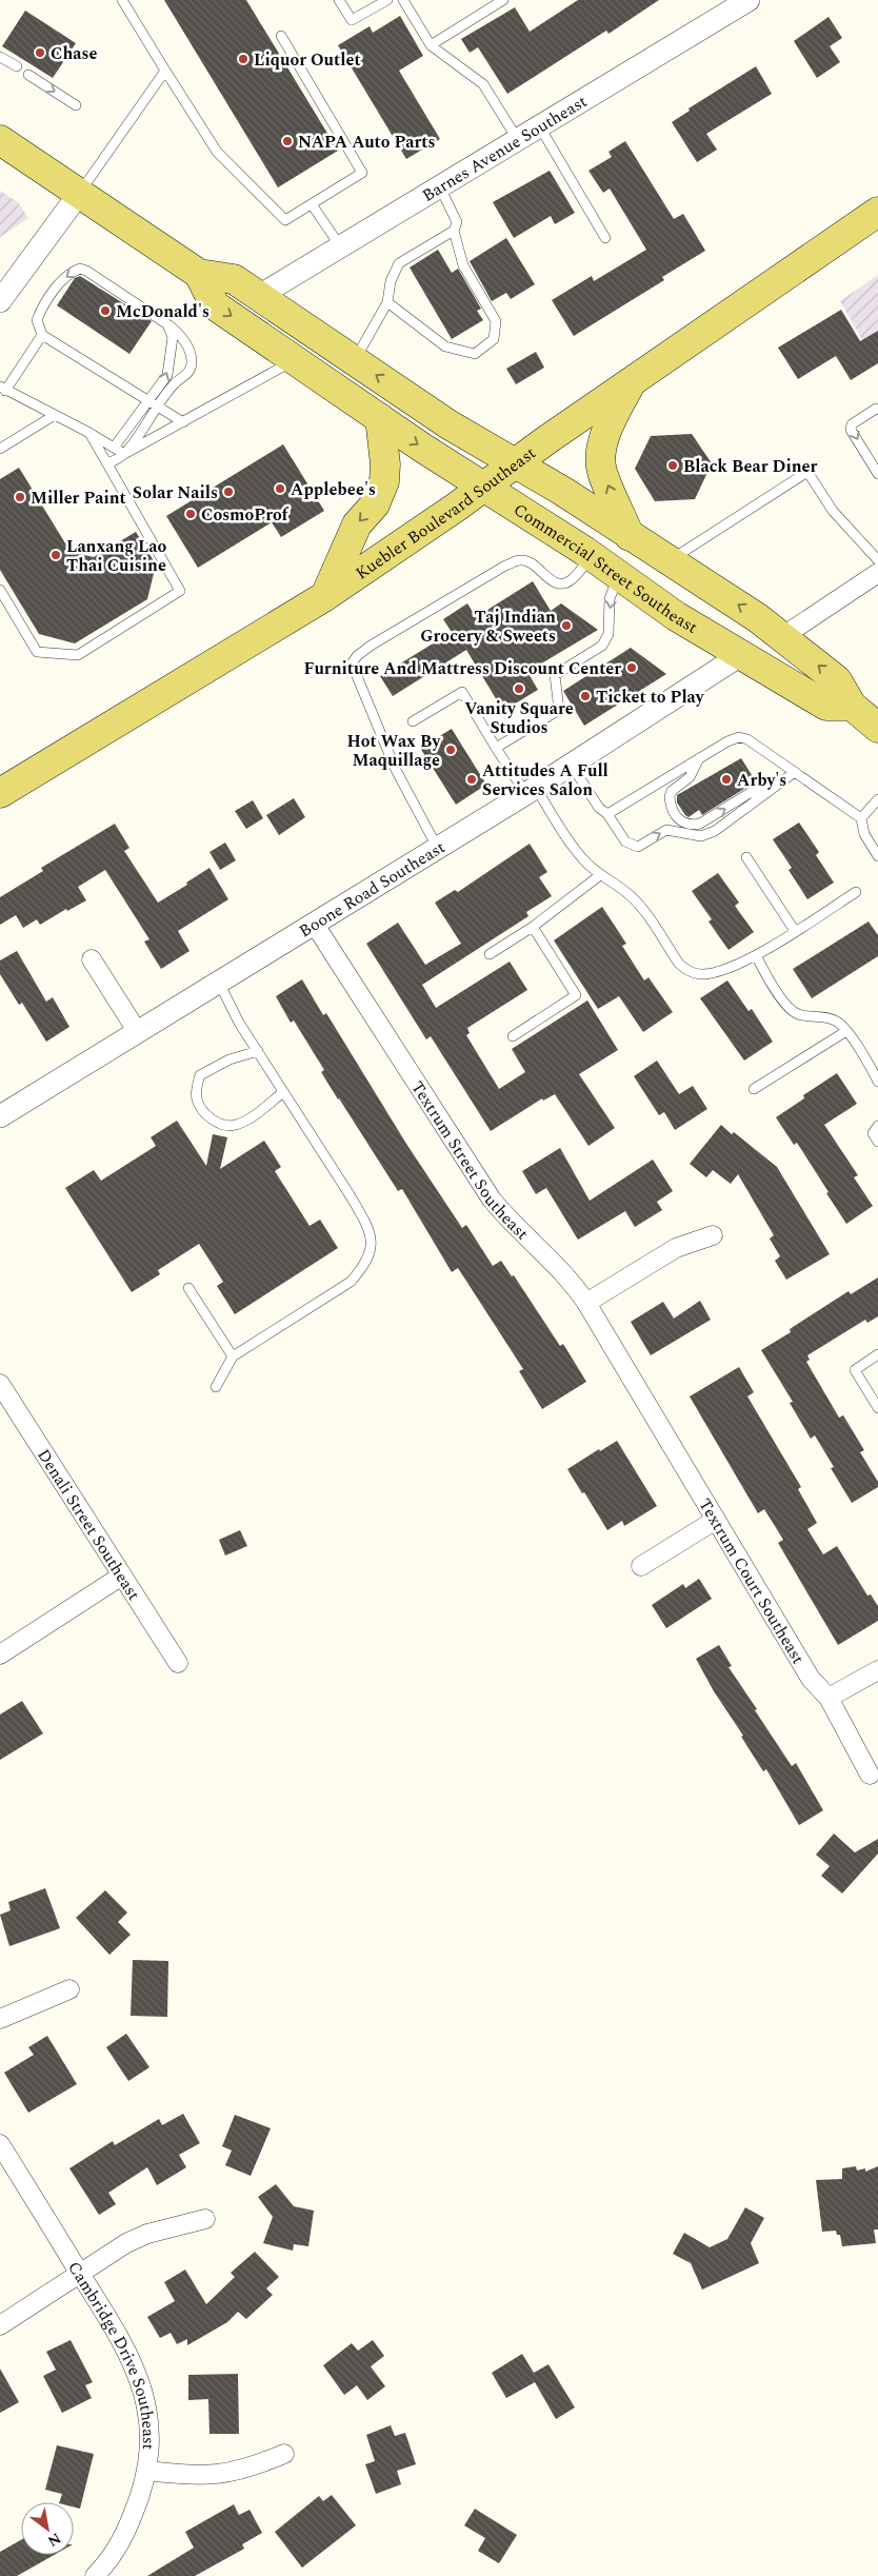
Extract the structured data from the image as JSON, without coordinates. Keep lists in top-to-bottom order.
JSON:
{
  "streets": {
    "main road": ["Kuebler Boulevard Southeast", "Commercial Street Southeast"],
    "street": [
      "Barnes Avenue Southeast",
      "Boone Road Southeast",
      "Textrum Street Southeast",
      "Denali Street Southeast",
      "Textrum Court Southeast",
      "Cambridge Drive Southeast"
    ]
  },
  "crossings": [
    ["Barnes Avenue Southeast", "Commercial Street Southeast"],
    ["Kuebler Boulevard Southeast", "Commercial Street Southeast"],
    ["Commercial Street Southeast", "Boone Road Southeast"],
    ["Boone Road Southeast", "Textrum Street Southeast"],
    ["Textrum Street Southeast", "Textrum Court Southeast"]
  ],
  "places": [
    "Chase",
    "Liquor Outlet",
    "NAPA Auto Parts",
    "McDonald's",
    "Black Bear Diner",
    "Applebee's",
    "Solar Nails",
    "Miller Paint",
    "CosmoProf",
    "Lanxang Lao Thai Cuisine",
    "Taj Indian Grocery & Sweets",
    "Furniture And Mattress Discount Center",
    "Vanity Square Studios",
    "Ticket to Play",
    "Hot Wax By Maquillage",
    "Attitudes A Full Services Salon",
    "Arby's"
  ],
  "north": "bottom right"
}
